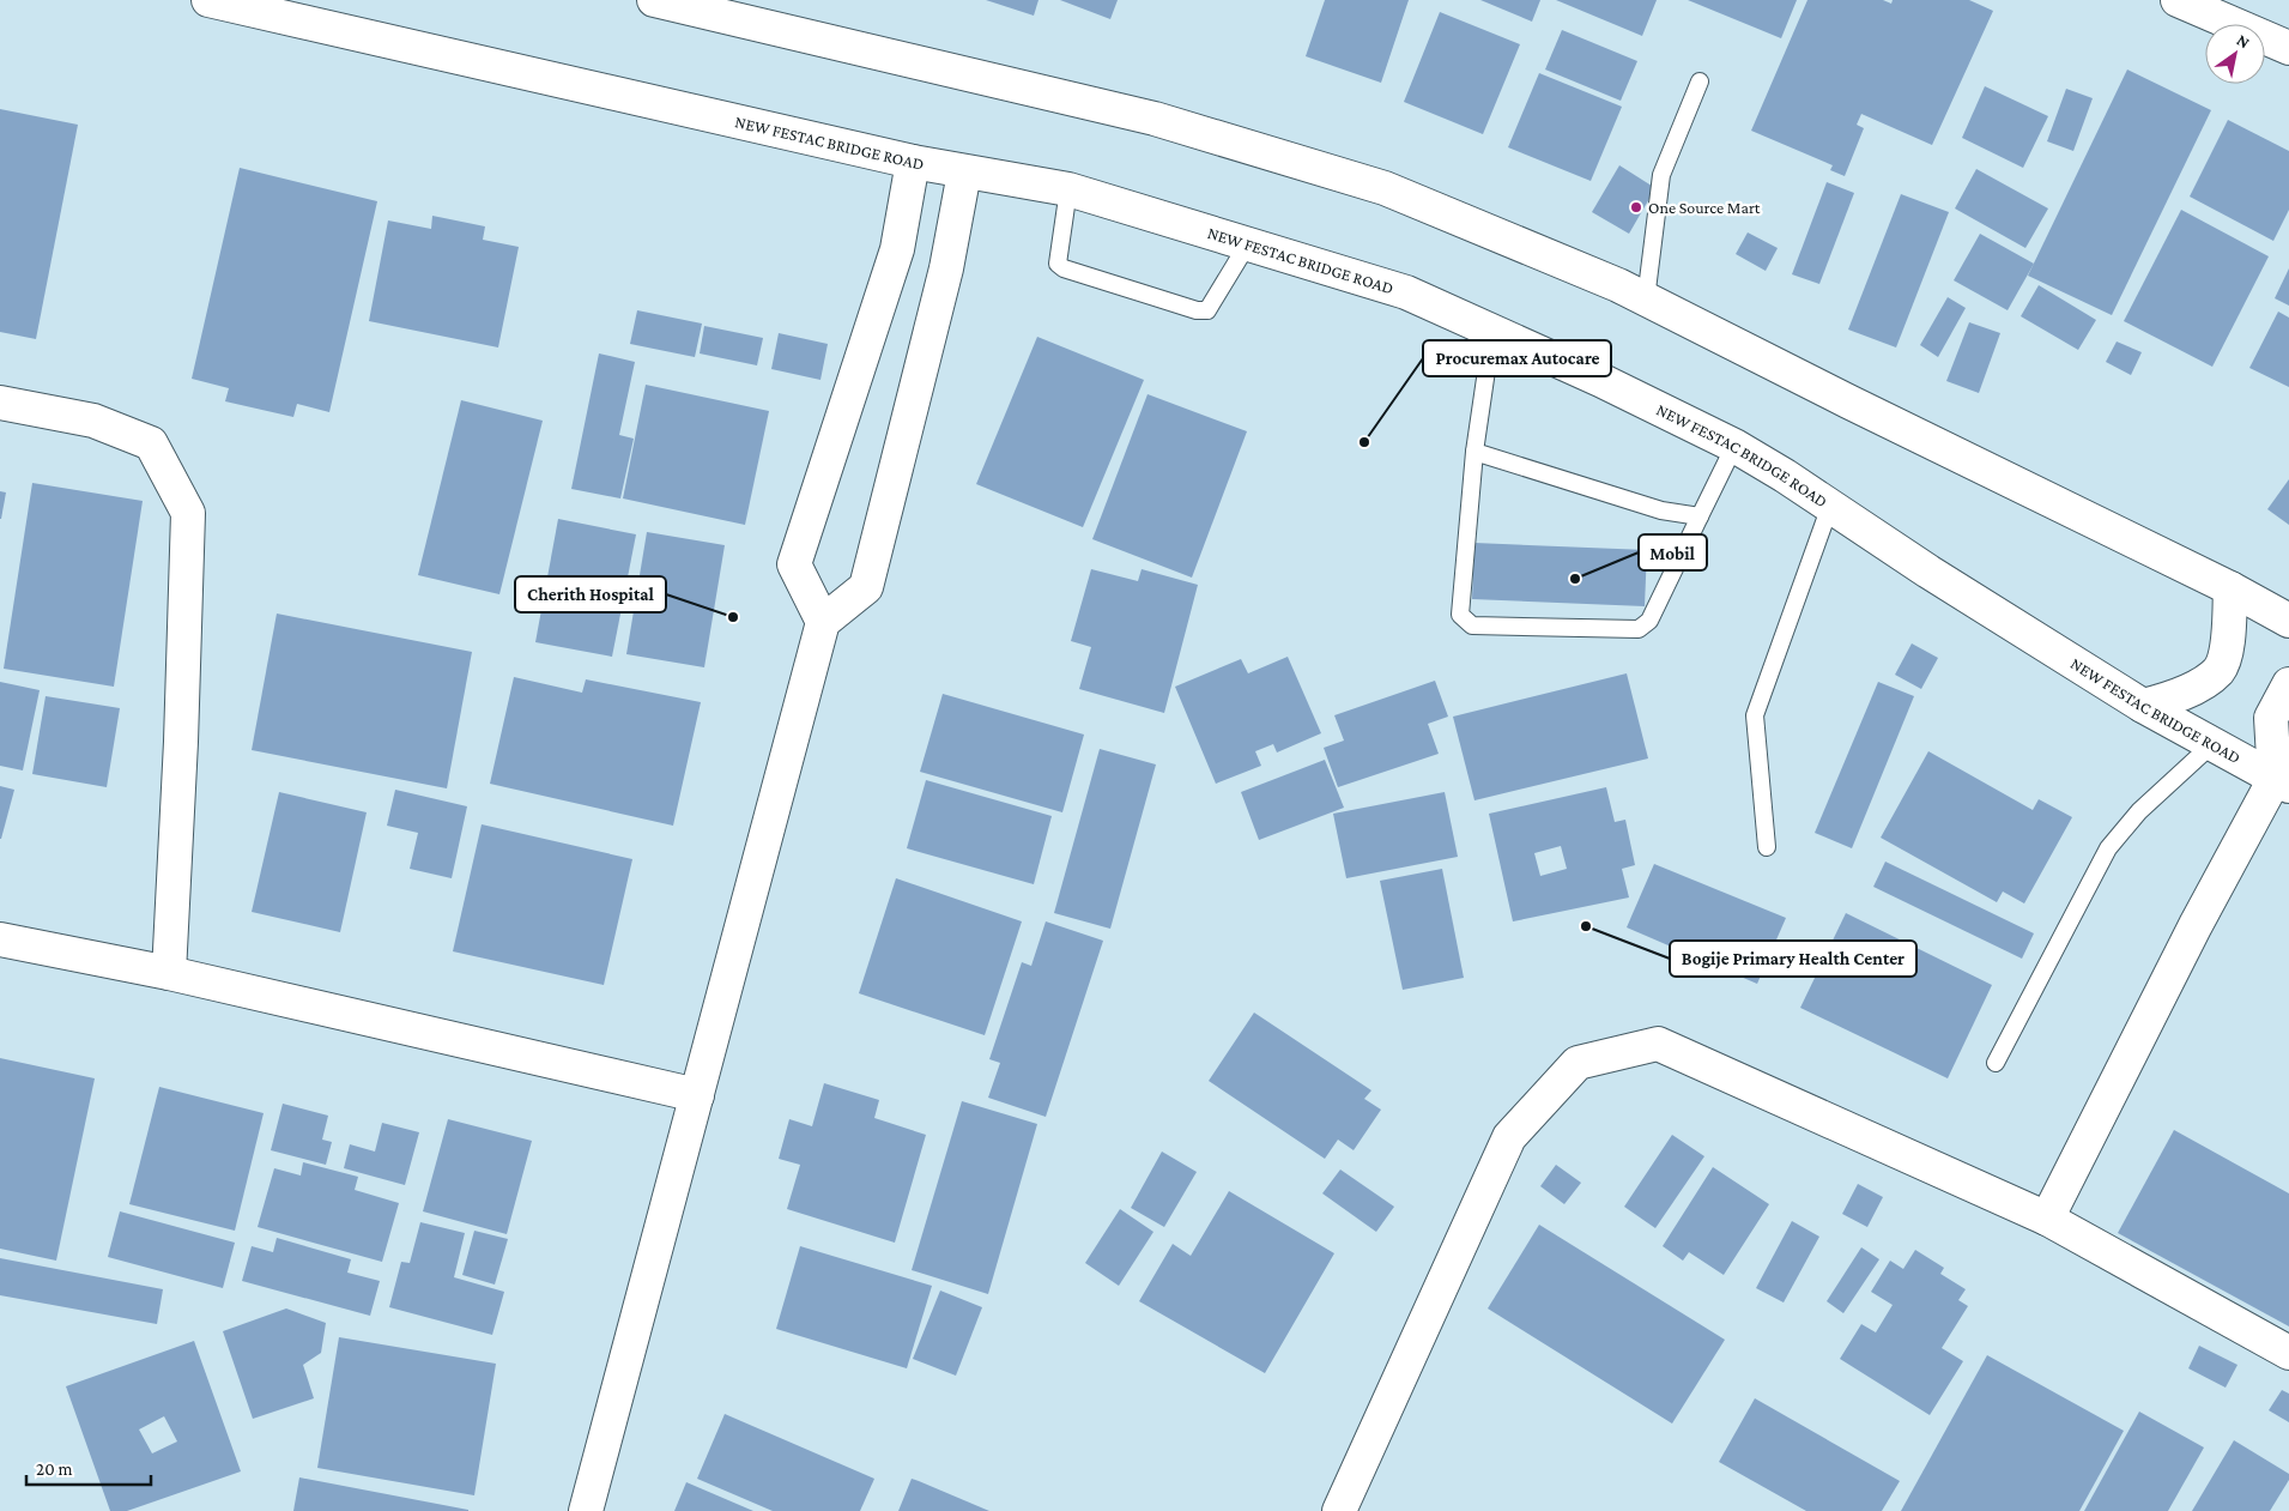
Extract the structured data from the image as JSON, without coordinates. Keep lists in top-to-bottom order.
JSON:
{
  "streets": {
    "street": ["NEW FESTAC BRIDGE ROAD"]
  },
  "places": [
    "One Source Mart",
    "Procuremax Autocare",
    "Mobil",
    "Cherith Hospital",
    "Bogije Primary Health Center"
  ],
  "scale_bar": "20 m",
  "north": "top right"
}
